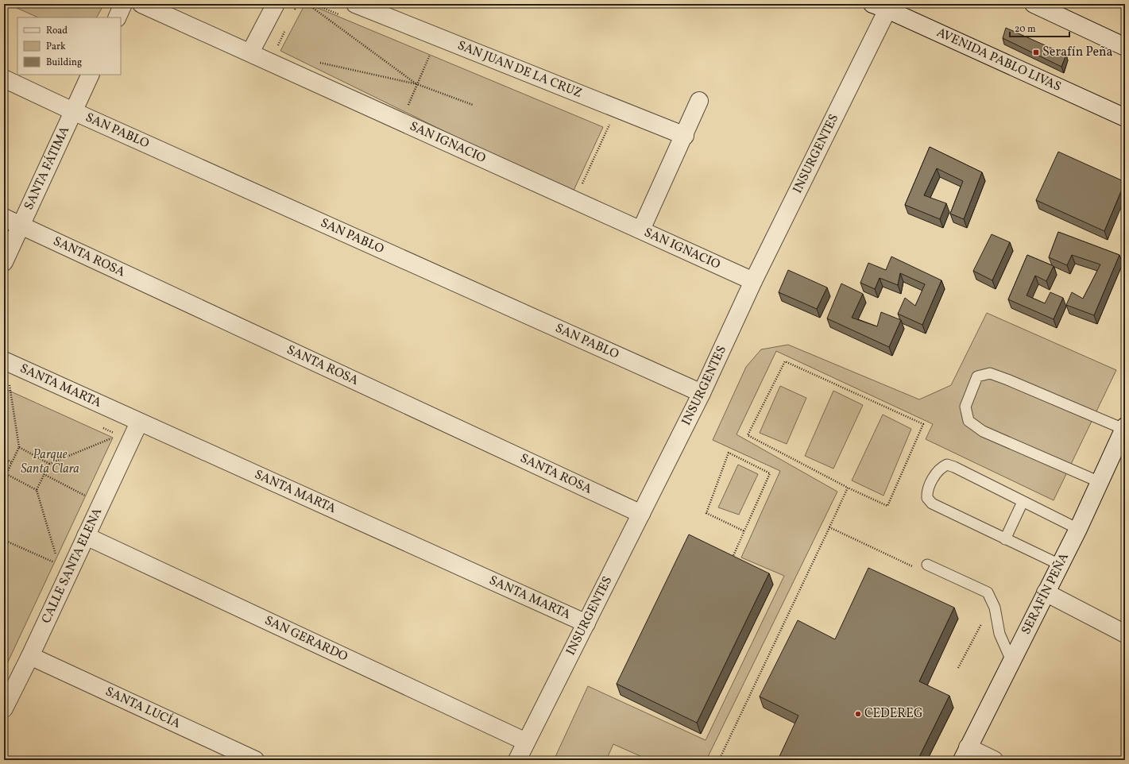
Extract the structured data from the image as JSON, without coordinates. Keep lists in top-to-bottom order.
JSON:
{
  "streets": {
    "street": [
      "AVENIDA PABLO LIVAS",
      "SAN JUAN DE LA CRUZ",
      "SAN PABLO",
      "SAN IGNACIO",
      "INSURGENTES",
      "SANTA FÁTIMA",
      "SANTA ROSA",
      "SANTA MARTA",
      "CALLE SANTA ELENA",
      "SERAFÍN PEÑA",
      "SAN GERARDO",
      "SANTA LUCÍA"
    ]
  },
  "crossings": [
    ["AVENIDA PABLO LIVAS", "INSURGENTES"],
    ["SAN PABLO", "INSURGENTES"],
    ["SAN PABLO", "SANTA FÁTIMA"],
    ["SAN IGNACIO", "INSURGENTES"],
    ["INSURGENTES", "SANTA ROSA"],
    ["INSURGENTES", "SANTA MARTA"],
    ["INSURGENTES", "SAN GERARDO"],
    ["SANTA FÁTIMA", "SANTA ROSA"],
    ["SANTA MARTA", "CALLE SANTA ELENA"],
    ["CALLE SANTA ELENA", "SAN GERARDO"],
    ["CALLE SANTA ELENA", "SANTA LUCÍA"]
  ],
  "parks": ["Parque Santa Clara"],
  "places": {
    "transit": ["Serafín Peña"],
    "other": ["CEDEREG"]
  },
  "legend": ["Road", "Park", "Building"],
  "scale_bar": "20 m"
}
